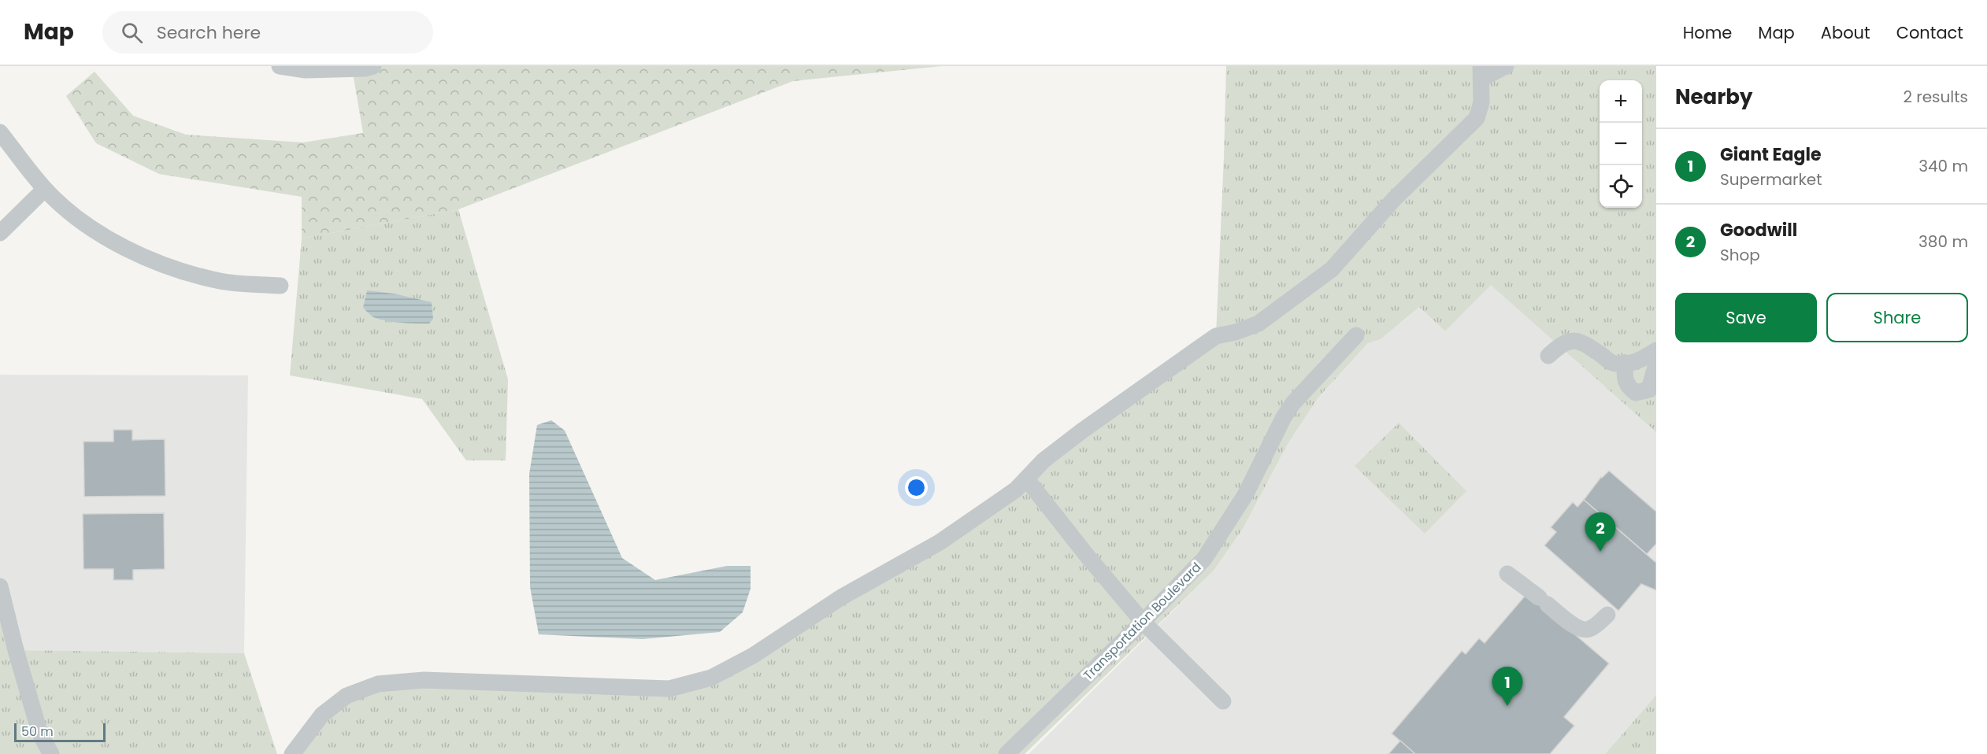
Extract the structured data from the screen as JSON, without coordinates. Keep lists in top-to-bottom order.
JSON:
{
  "streets": {
    "street": ["Transportation Boulevard"]
  },
  "scale_bar": "50 m",
  "page": {
    "header": "Map",
    "search": "Search here",
    "nav": [
      "Home",
      "Map",
      "About",
      "Contact"
    ],
    "heading": ["Nearby", "2 results"],
    "map_buttons": ["+", "−"],
    "list": [
      {
        "mark": "1",
        "name": "Giant Eagle",
        "note": "Supermarket",
        "value": "340 m"
      },
      {
        "mark": "2",
        "name": "Goodwill",
        "note": "Shop",
        "value": "380 m"
      }
    ],
    "buttons": ["Save", "Share"],
    "pins": ["2", "1"],
    "scale": "50 m"
  }
}
